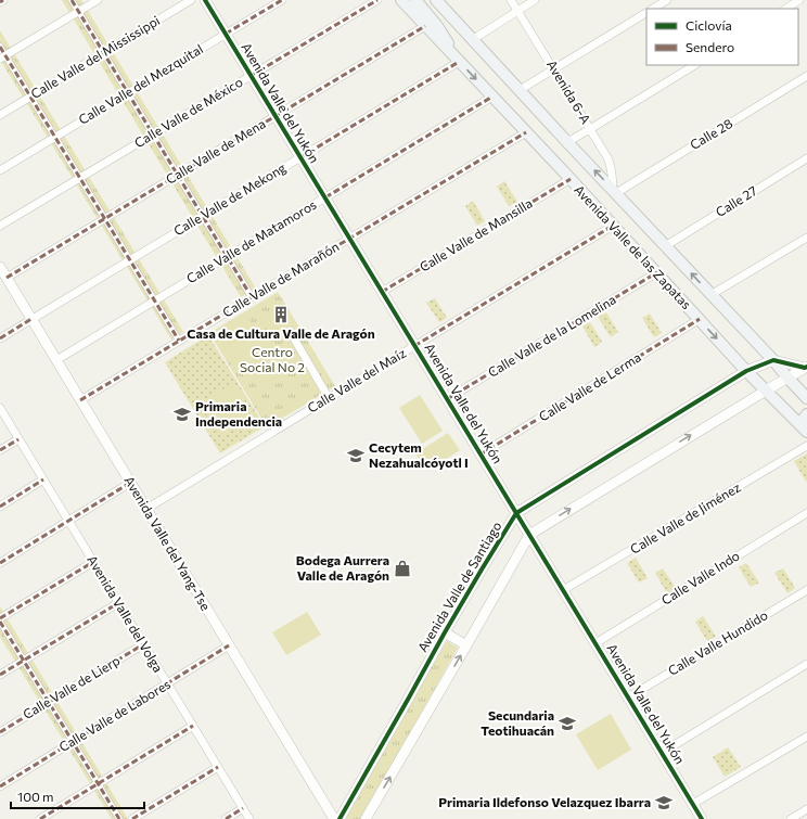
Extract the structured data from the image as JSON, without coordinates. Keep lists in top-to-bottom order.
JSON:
{
  "streets": {
    "main road": ["Avenida Valle de las Zapatas"],
    "street": [
      "Calle Valle del Mississippi",
      "Calle Valle del Mezquital",
      "Avenida 6-A",
      "Avenida Valle del Yukón",
      "Calle Valle de México",
      "Calle 28",
      "Calle Valle de Mena",
      "Calle Valle de Mekong",
      "Calle 27",
      "Calle Valle de Mansilla",
      "Calle Valle de Matamoros",
      "Calle Valle de Marañón",
      "Calle Valle de la Lomelina",
      "Calle Valle del Maíz",
      "Calle Valle de Lerma",
      "Calle Valle de Jiménez",
      "Avenida Valle del Yang-Tse",
      "Calle Valle Indo",
      "Avenida Valle de Santiago",
      "Avenida Valle del Volga",
      "Calle Valle Hundido",
      "Calle Valle de Lierp",
      "Calle Valle de Labores"
    ]
  },
  "crossings": [
    ["Calle Valle del Mezquital", "Avenida Valle del Yukón"],
    ["Avenida 6-A", "Calle 28"],
    ["Avenida 6-A", "Avenida Valle de las Zapatas"],
    ["Avenida Valle del Yukón", "Calle Valle de México"],
    ["Avenida Valle del Yukón", "Calle Valle de Mena"],
    ["Avenida Valle del Yukón", "Calle Valle de Mekong"],
    ["Avenida Valle del Yukón", "Calle Valle de Mansilla"],
    ["Avenida Valle del Yukón", "Calle Valle de Matamoros"],
    ["Avenida Valle del Yukón", "Calle Valle de Marañón"],
    ["Avenida Valle del Yukón", "Calle Valle de la Lomelina"],
    ["Avenida Valle del Yukón", "Calle Valle del Maíz"],
    ["Avenida Valle del Yukón", "Calle Valle de Lerma"],
    ["Avenida Valle del Yukón", "Calle Valle de Jiménez"],
    ["Avenida Valle del Yukón", "Calle Valle Indo"],
    ["Avenida Valle del Yukón", "Avenida Valle de Santiago"],
    ["Avenida Valle del Yukón", "Calle Valle Hundido"],
    ["Calle 28", "Avenida Valle de las Zapatas"],
    ["Calle Valle de Mena", "Avenida Valle de las Zapatas"],
    ["Calle Valle de Mena", "Avenida Valle del Yang-Tse"],
    ["Calle Valle de Mekong", "Avenida Valle de las Zapatas"],
    ["Calle Valle de Mekong", "Avenida Valle del Yang-Tse"],
    ["Calle 27", "Avenida Valle de las Zapatas"],
    ["Calle Valle de Mansilla", "Avenida Valle de las Zapatas"],
    ["Calle Valle de Matamoros", "Avenida Valle de las Zapatas"],
    ["Calle Valle de Matamoros", "Avenida Valle del Yang-Tse"],
    ["Avenida Valle de las Zapatas", "Calle Valle de Marañón"],
    ["Avenida Valle de las Zapatas", "Calle Valle de la Lomelina"],
    ["Avenida Valle de las Zapatas", "Calle Valle del Maíz"],
    ["Avenida Valle de las Zapatas", "Calle Valle de Lerma"],
    ["Avenida Valle de las Zapatas", "Avenida Valle de Santiago"],
    ["Calle Valle de Marañón", "Avenida Valle del Yang-Tse"],
    ["Calle Valle del Maíz", "Avenida Valle del Yang-Tse"],
    ["Avenida Valle del Yang-Tse", "Calle Valle de Labores"],
    ["Avenida Valle del Volga", "Calle Valle de Lierp"],
    ["Avenida Valle del Volga", "Calle Valle de Labores"]
  ],
  "parks": ["Centro Social No 2"],
  "places": {
    "building": ["Casa de Cultura Valle de Aragón"],
    "school or university": [
      "Primaria Independencia",
      "Cecytem Nezahualcóyotl I",
      "Secundaria Teotihuacán",
      "Primaria Ildefonso Velazquez Ibarra"
    ],
    "shop": ["Bodega Aurrera Valle de Aragón"]
  },
  "legend": ["Ciclovía", "Sendero"],
  "scale_bar": "100 m"
}
